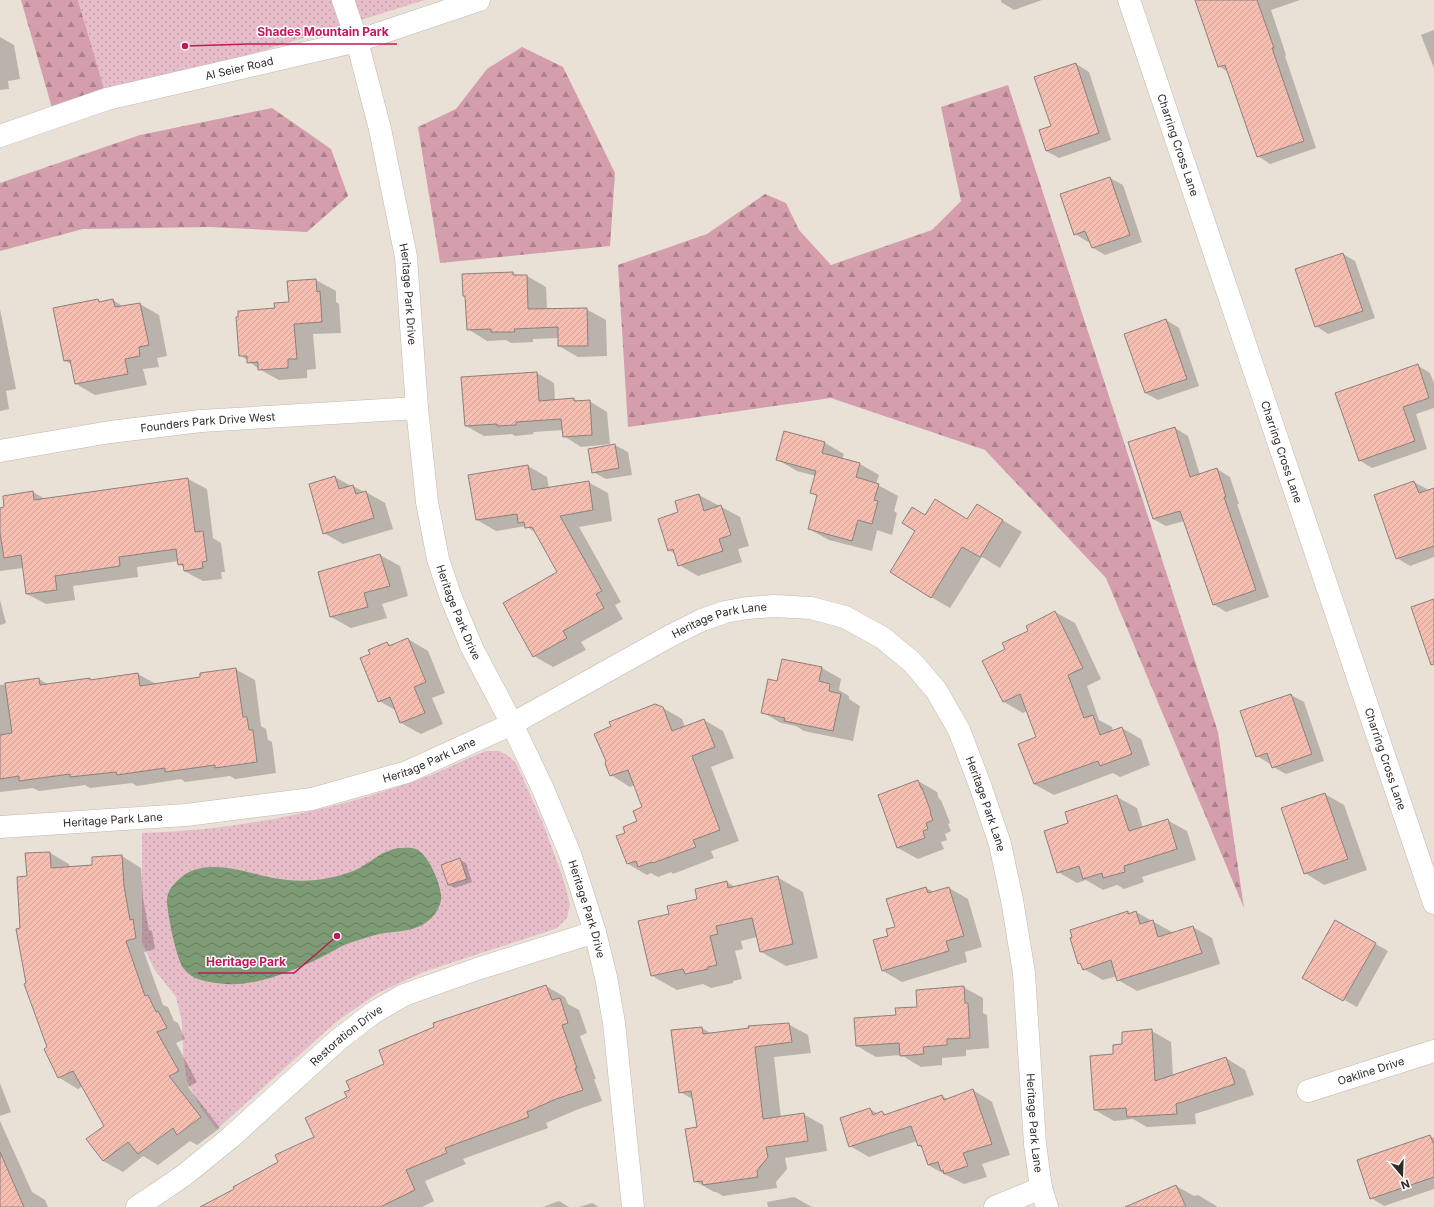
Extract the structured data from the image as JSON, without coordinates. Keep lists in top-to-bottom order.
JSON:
{
  "streets": {
    "street": [
      "Al Seier Road",
      "Charring Cross Lane",
      "Heritage Park Drive",
      "Founders Park Drive West",
      "Heritage Park Lane",
      "Restoration Drive",
      "Oakline Drive"
    ]
  },
  "crossings": [
    ["Al Seier Road", "Heritage Park Drive"],
    ["Heritage Park Drive", "Founders Park Drive West"],
    ["Heritage Park Drive", "Heritage Park Lane"],
    ["Heritage Park Drive", "Restoration Drive"]
  ],
  "places": ["Shades Mountain Park", "Heritage Park"],
  "north": "bottom"
}
